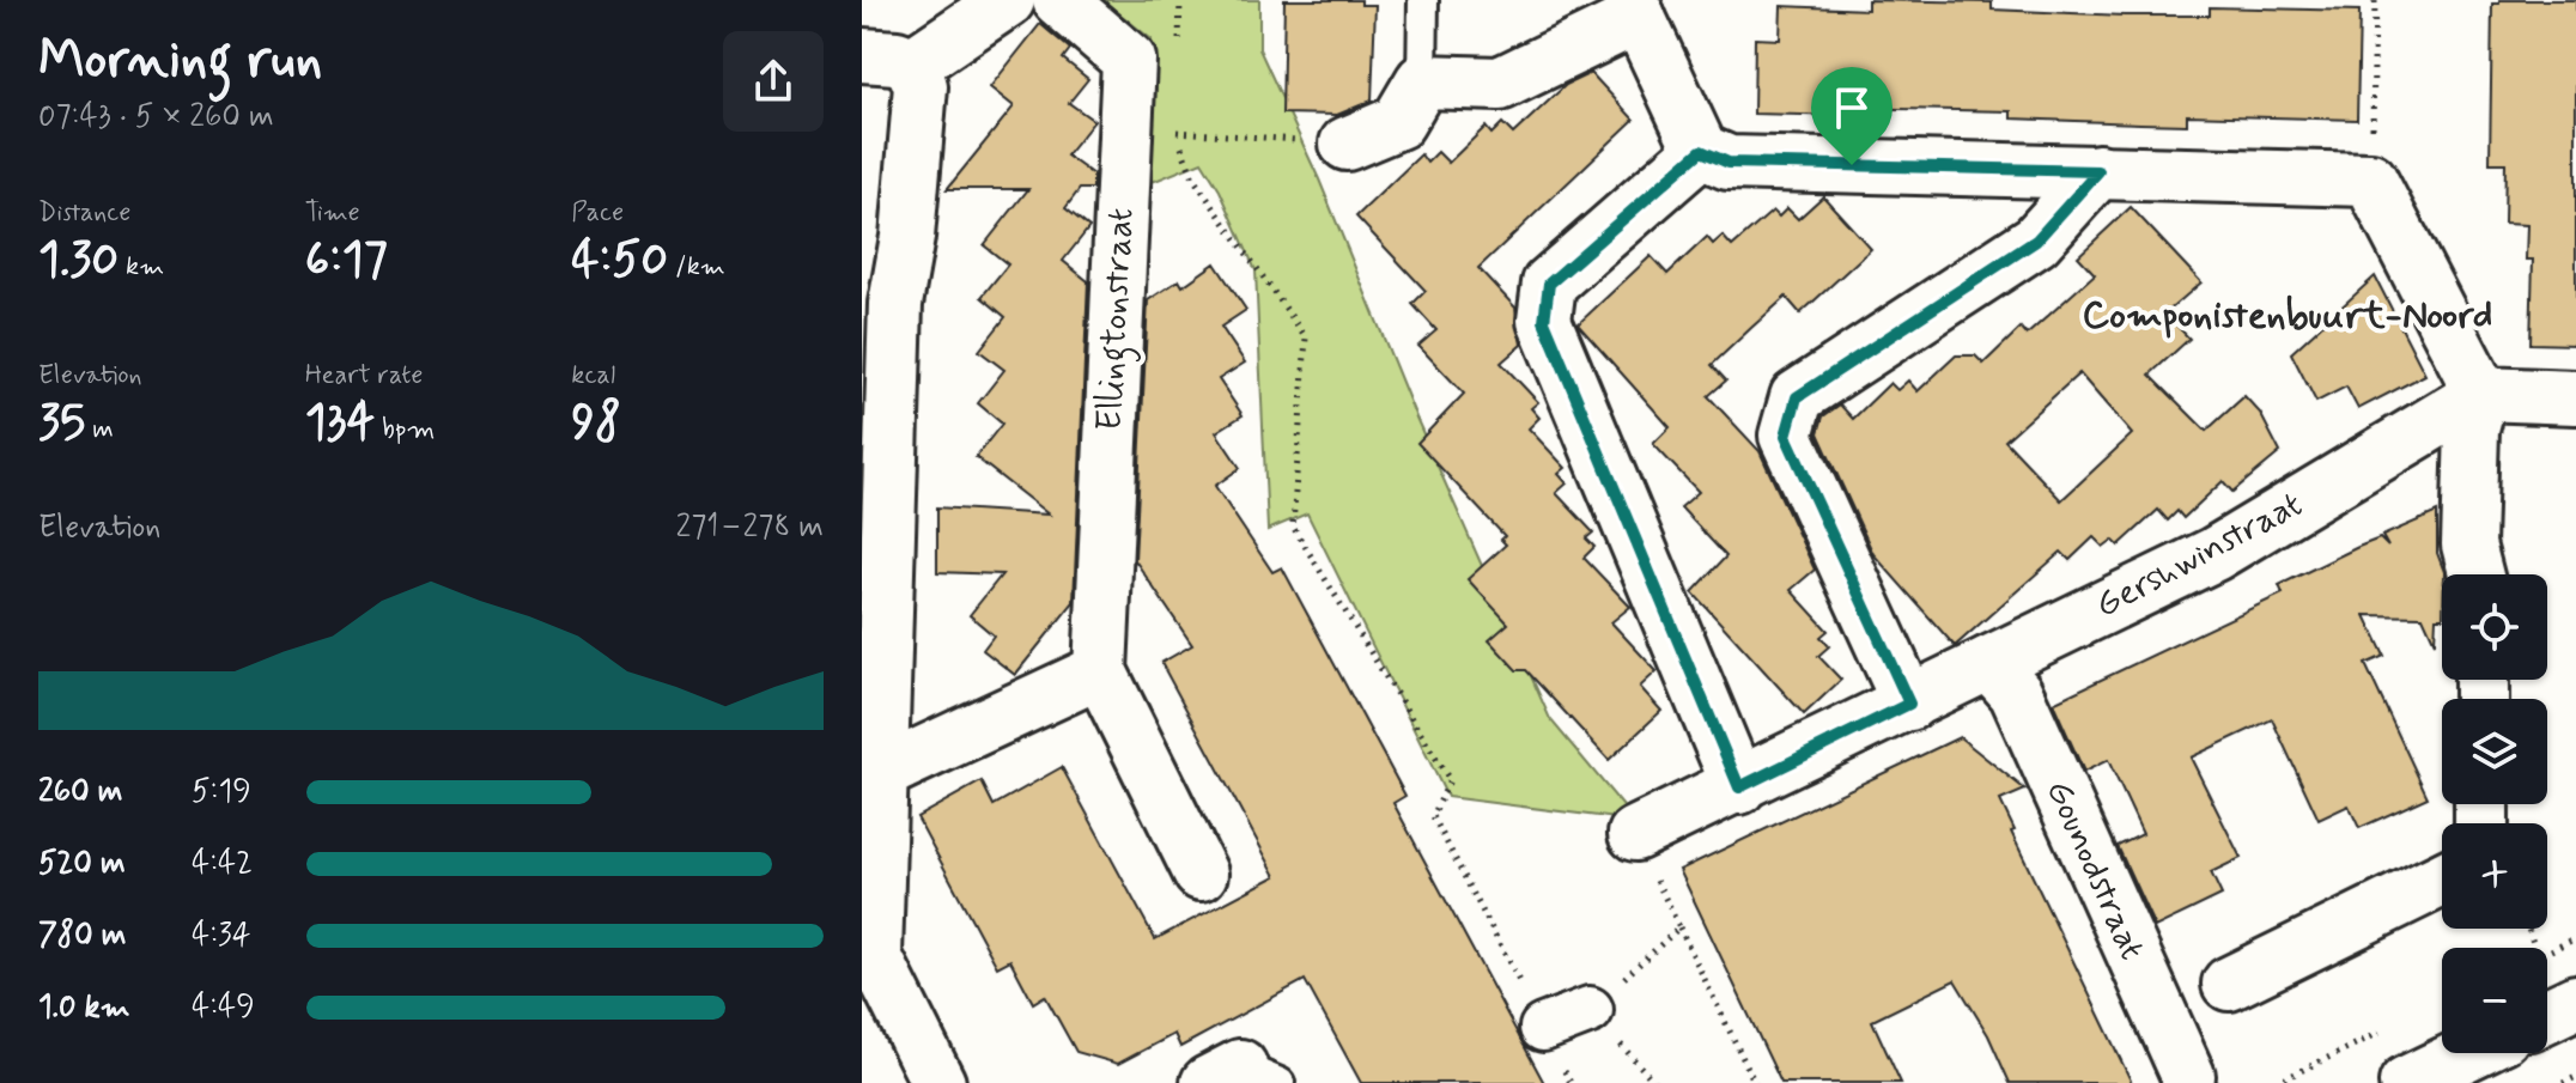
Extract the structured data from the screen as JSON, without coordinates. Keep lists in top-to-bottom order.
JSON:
{
  "streets": {
    "street": ["Ellingtonstraat", "Gershwinstraat", "Gounodstraat"]
  },
  "crossings": [
    ["Gershwinstraat", "Gounodstraat"]
  ],
  "districts": ["Componistenbuurt-Noord"],
  "page": {
    "heading": ["Morning run", "07:43 · 5 × 260 m"],
    "stats": [
      ["Distance", "1.30 km"],
      ["Time", "6:17"],
      ["Pace", "4:50 /km"],
      ["Elevation", "35 m"],
      ["Heart rate", "134 bpm"],
      ["kcal", "98"]
    ],
    "chart": ["Elevation", "271–278 m"],
    "map_buttons": ["+", "−"],
    "list": [
      {
        "name": "260 m",
        "note": "5:19"
      },
      {
        "name": "520 m",
        "note": "4:42"
      },
      {
        "name": "780 m",
        "note": "4:34"
      },
      {
        "name": "1.0 km",
        "note": "4:49"
      }
    ]
  }
}
